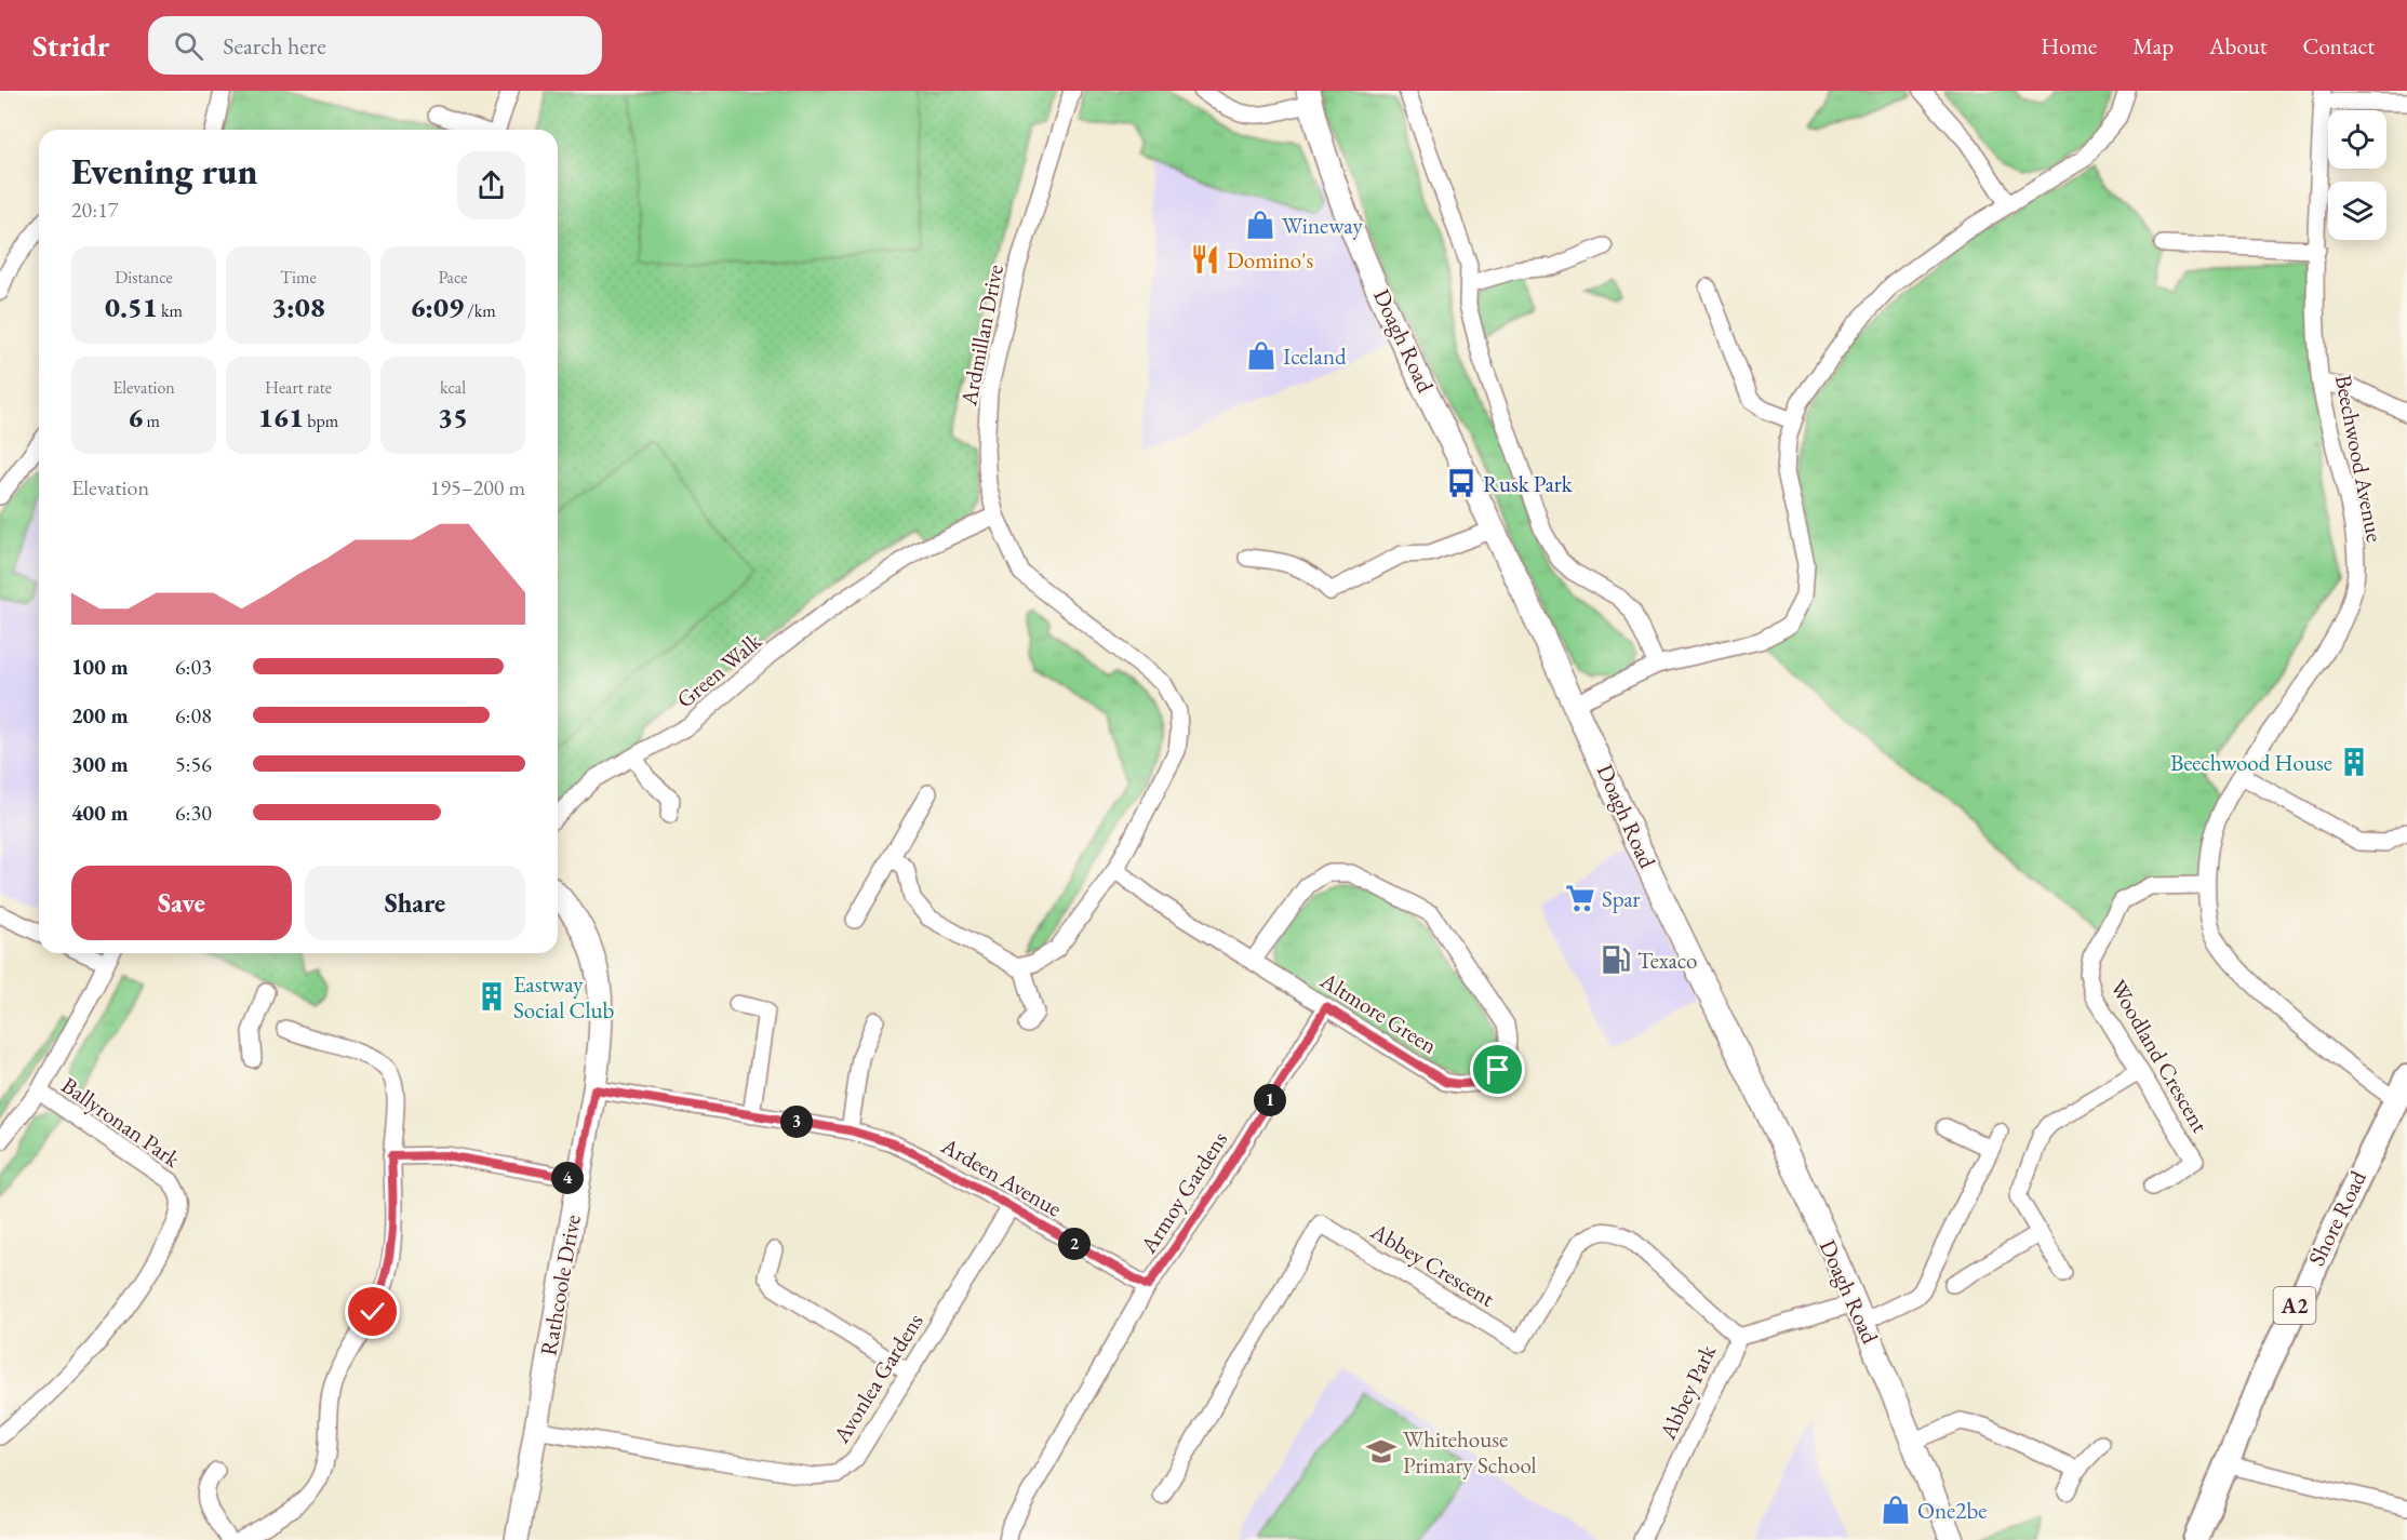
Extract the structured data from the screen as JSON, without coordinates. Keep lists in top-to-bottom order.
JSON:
{
  "streets": {
    "main road": [
      "Doagh Road",
      "Shore Road",
      "Rathcoole Drive",
      "A2"
    ],
    "street": [
      "Ardmillan Drive",
      "Beechwood Avenue",
      "Green Walk",
      "Altmore Green",
      "Woodland Crescent",
      "Ballyronan Park",
      "Ardeen Avenue",
      "Armoy Gardens",
      "Abbey Crescent",
      "Avonlea Gardens",
      "Abbey Park"
    ]
  },
  "crossings": [
    ["Ardmillan Drive", "Green Walk"],
    ["Ardmillan Drive", "Altmore Green"],
    ["Doagh Road", "Abbey Park"],
    ["Beechwood Avenue", "Woodland Crescent"],
    ["Beechwood Avenue", "Shore Road"],
    ["Altmore Green", "Armoy Gardens"],
    ["Ardeen Avenue", "Armoy Gardens"],
    ["Ardeen Avenue", "Rathcoole Drive"],
    ["Ardeen Avenue", "Avonlea Gardens"],
    ["Abbey Crescent", "Abbey Park"],
    ["Rathcoole Drive", "Avonlea Gardens"]
  ],
  "places": {
    "shop": ["Wineway", "Iceland", "One2be"],
    "restaurant": ["Domino's"],
    "bus stop": ["Rusk Park"],
    "building": ["Beechwood House", "Eastway Social Club"],
    "supermarket": ["Spar"],
    "fuel station": ["Texaco"],
    "school or university": ["Whitehouse Primary School"]
  },
  "page": {
    "header": "Stridr",
    "search": "Search here",
    "nav": [
      "Home",
      "Map",
      "About",
      "Contact"
    ],
    "heading": ["Evening run", "20:17"],
    "stats": [
      ["Distance", "0.51 km"],
      ["Time", "3:08"],
      ["Pace", "6:09 /km"],
      ["Elevation", "6 m"],
      ["Heart rate", "161 bpm"],
      ["kcal", "35"]
    ],
    "chart": ["Elevation", "195–200 m"],
    "list": [
      {
        "name": "100 m",
        "note": "6:03"
      },
      {
        "name": "200 m",
        "note": "6:08"
      },
      {
        "name": "300 m",
        "note": "5:56"
      },
      {
        "name": "400 m",
        "note": "6:30"
      }
    ],
    "buttons": ["Save", "Share"],
    "pins": [
      "1",
      "3",
      "4",
      "2"
    ]
  }
}
